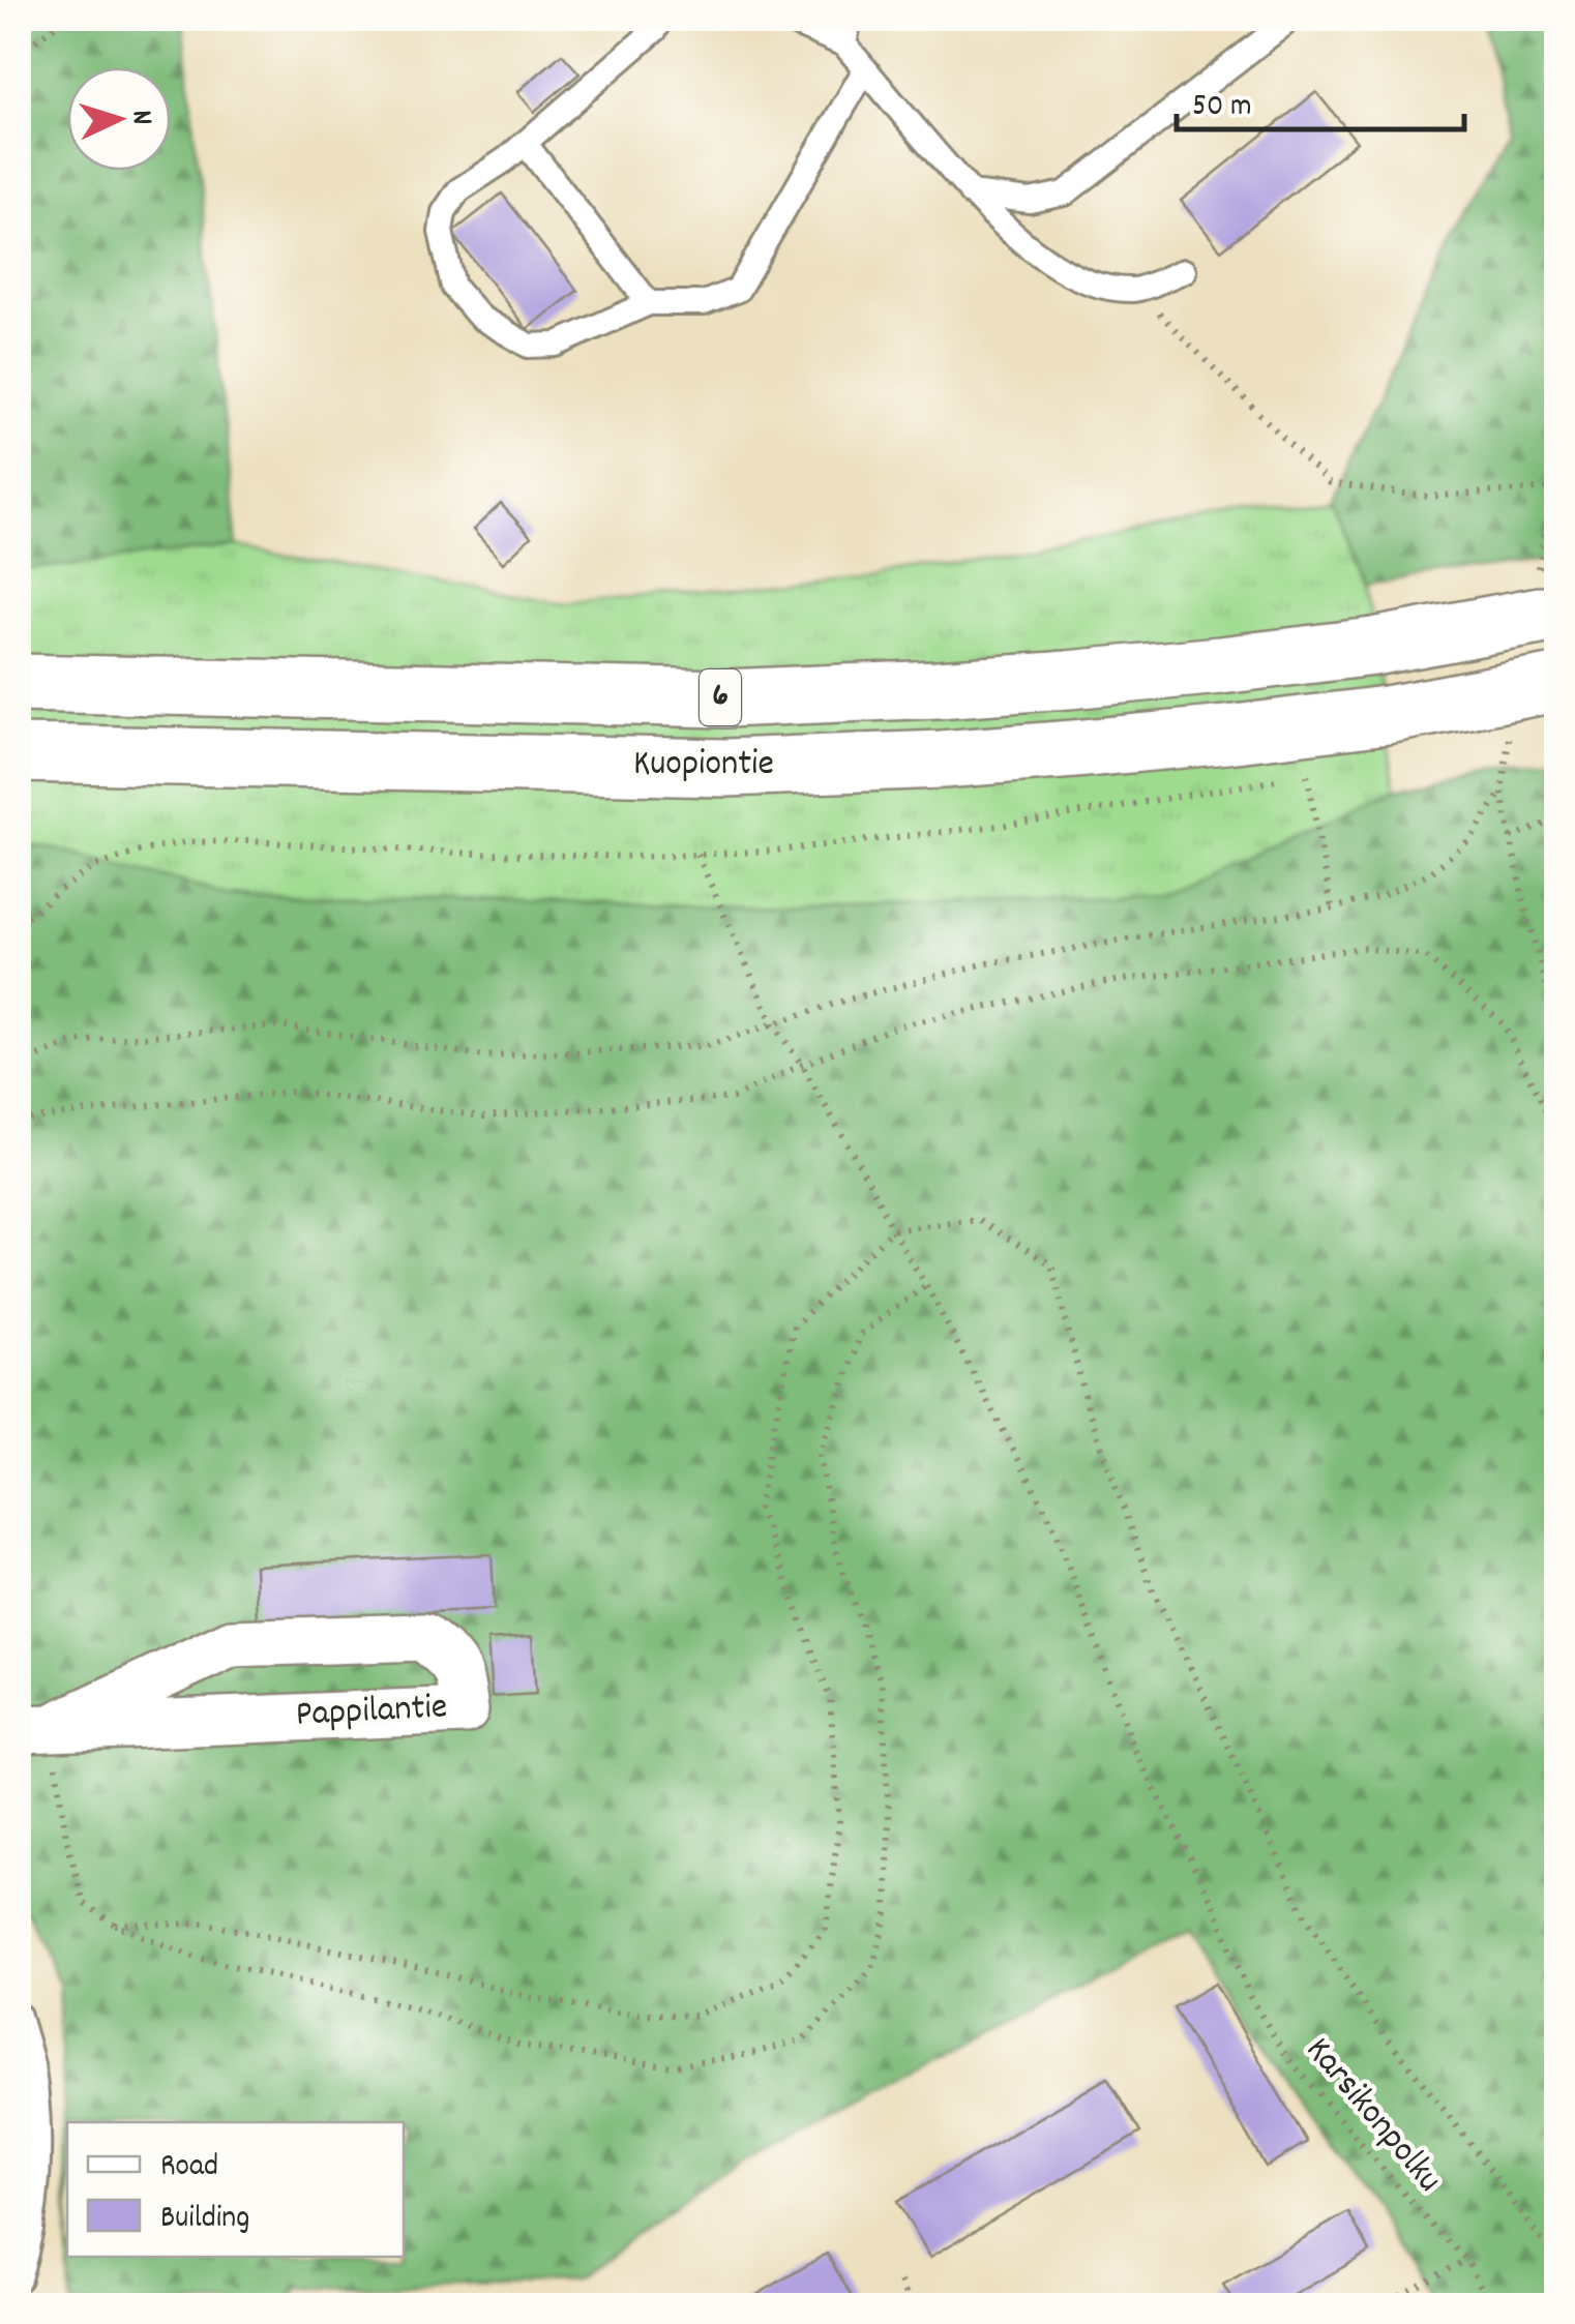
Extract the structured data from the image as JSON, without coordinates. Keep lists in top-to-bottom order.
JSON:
{
  "streets": {
    "highway": ["6", "Kuopiontie"],
    "street": ["Pappilantie"],
    "path": ["Karsikonpolku"]
  },
  "legend": ["Road", "Building"],
  "scale_bar": "50 m",
  "north": "right"
}
